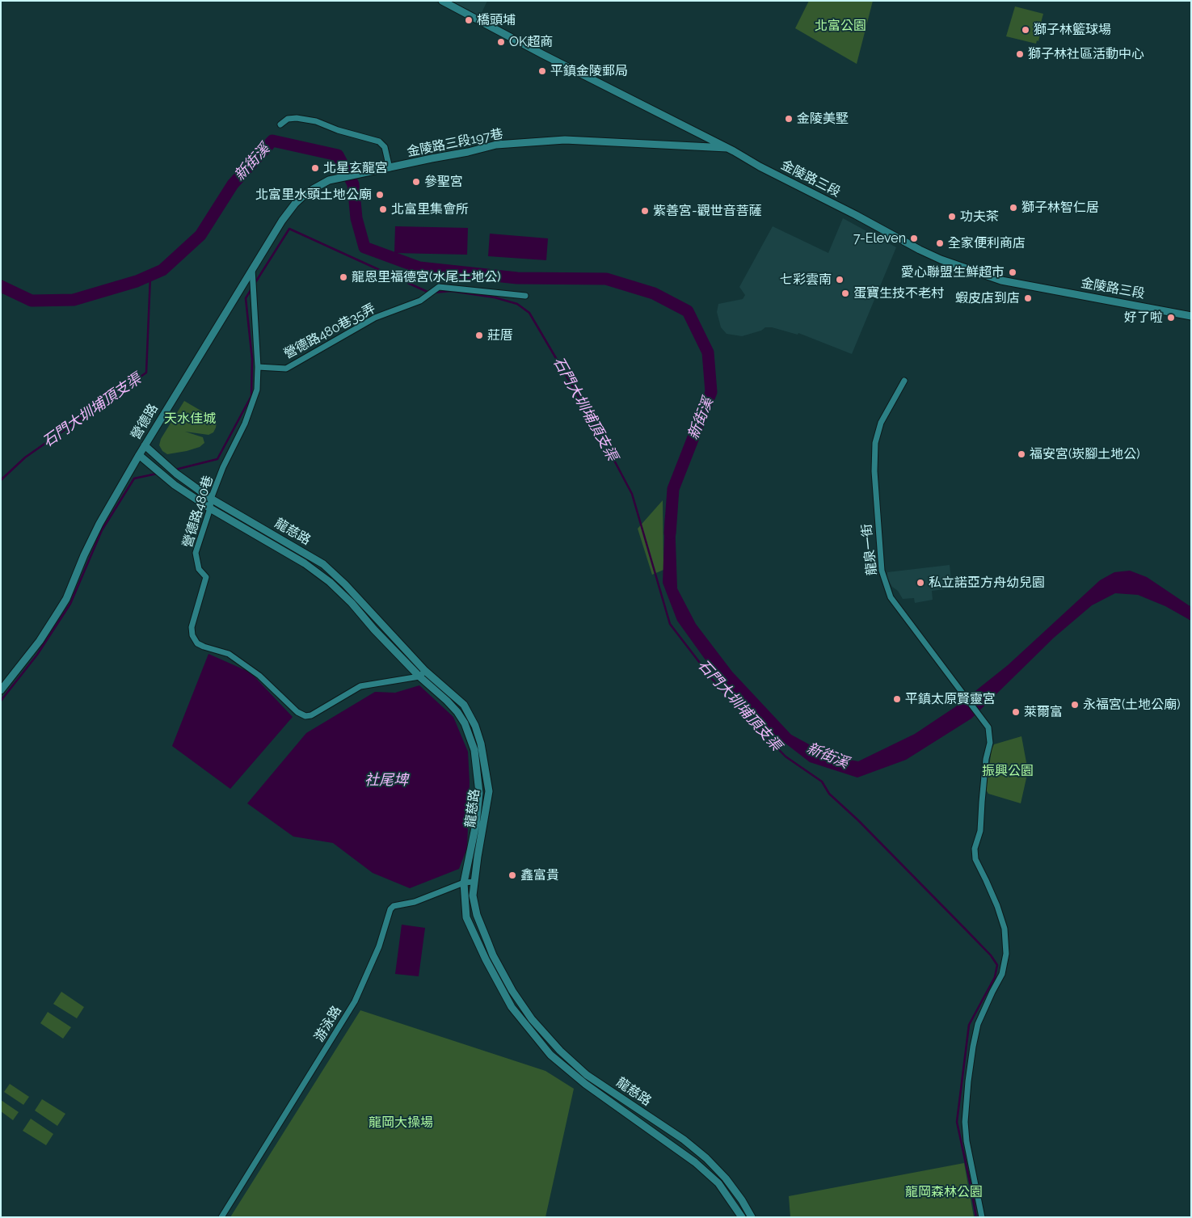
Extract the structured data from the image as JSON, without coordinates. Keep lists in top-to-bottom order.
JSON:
{
  "streets": {
    "street": [
      "金陵路三段197巷",
      "金陵路三段",
      "營德路480巷35弄",
      "營德路",
      "營德路480巷",
      "龍慈路",
      "龍泉一街",
      "游泳路"
    ]
  },
  "crossings": [
    ["金陵路三段197巷", "金陵路三段"],
    ["金陵路三段197巷", "營德路"],
    ["營德路480巷35弄", "營德路480巷"],
    ["營德路", "營德路480巷"],
    ["營德路", "龍慈路"],
    ["營德路480巷", "龍慈路"],
    ["龍慈路", "游泳路"]
  ],
  "water": ["新街溪", "石門大圳埔頂支渠", "社尾埤"],
  "parks": [
    "北富公園",
    "天水佳城",
    "振興公園",
    "龍岡大操場",
    "龍岡森林公園"
  ],
  "places": [
    "橋頭埔",
    "獅子林籃球場",
    "OK超商",
    "獅子林社區活動中心",
    "平鎮金陵郵局",
    "金陵美墅",
    "北星玄龍宮",
    "參聖宮",
    "北富里水頭土地公廟",
    "獅子林智仁居",
    "北富里集會所",
    "紫善宮-觀世音菩薩",
    "功夫茶",
    "7-Eleven",
    "全家便利商店",
    "愛心聯盟生鮮超市",
    "龍恩里福德宮(水尾土地公)",
    "七彩雲南",
    "蛋寶生技不老村",
    "蝦皮店到店",
    "好了啦",
    "莊厝",
    "福安宮(崁腳土地公)",
    "私立諾亞方舟幼兒園",
    "平鎮太原賢靈宮",
    "永福宮(土地公廟)",
    "萊爾富",
    "鑫富貴"
  ]
}
